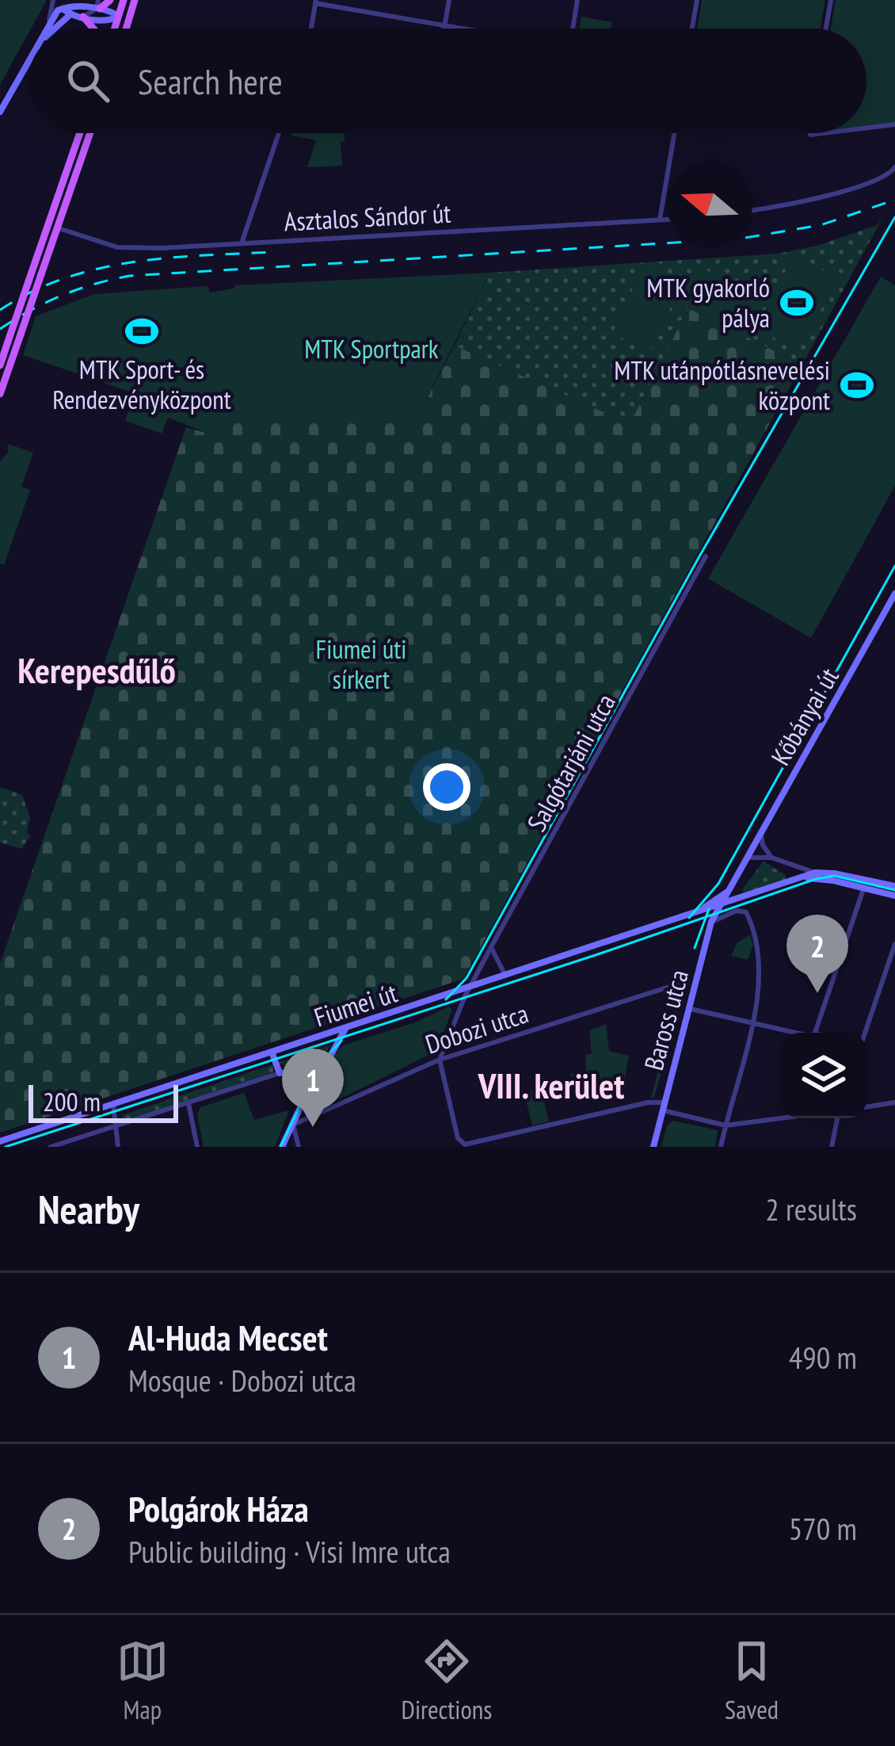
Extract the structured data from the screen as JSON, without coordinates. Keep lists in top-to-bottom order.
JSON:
{
  "streets": {
    "main road": ["Kőbányai út", "Fiumei út", "Baross utca"],
    "street": ["Asztalos Sándor út", "Salgótarjáni utca", "Dobozi utca"]
  },
  "crossings": [
    ["Kőbányai út", "Baross utca"],
    ["Salgótarjáni utca", "Fiumei út"],
    ["Salgótarjáni utca", "Dobozi utca"],
    ["Fiumei út", "Baross utca"]
  ],
  "districts": ["Kerepesdűlő", "VIII. kerület"],
  "parks": ["MTK Sportpark", "Fiumei úti sírkert"],
  "places": {
    "sports": ["MTK gyakorló pálya", "MTK Sport- és Rendezvényközpont", "MTK utánpótlásnevelési központ"]
  },
  "scale_bar": "200 m",
  "north": "left",
  "page": {
    "search": "Search here",
    "pins": ["2", "1"],
    "scale": "200 m",
    "heading": ["Nearby", "2 results"],
    "list": [
      {
        "mark": "1",
        "name": "Al-Huda Mecset",
        "note": "Mosque · Dobozi utca",
        "value": "490 m"
      },
      {
        "mark": "2",
        "name": "Polgárok Háza",
        "note": "Public building · Visi Imre utca",
        "value": "570 m"
      }
    ],
    "nav": ["Map", "Directions", "Saved"]
  }
}
